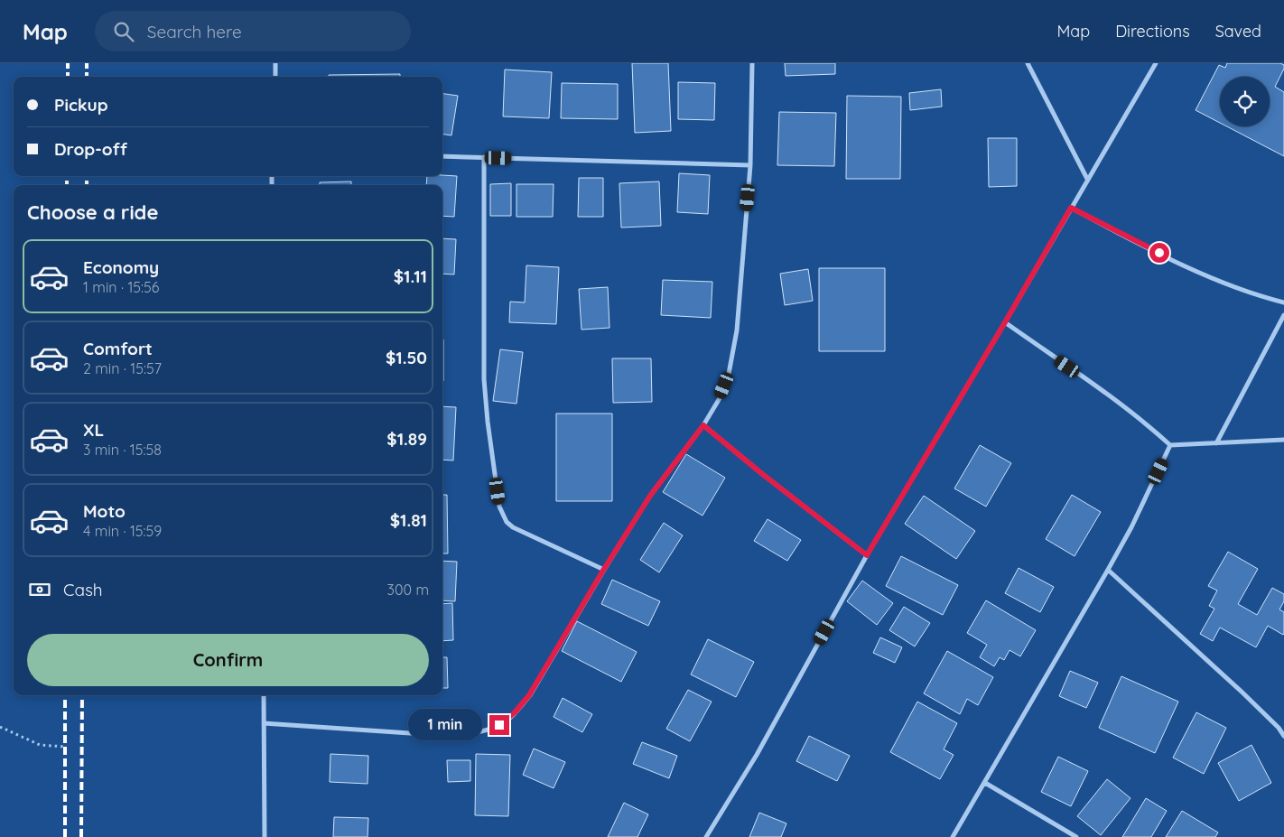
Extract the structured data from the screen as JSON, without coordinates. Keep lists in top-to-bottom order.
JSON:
{
  "page": {
    "header": "Map",
    "search": "Search here",
    "nav": ["Map", "Directions", "Saved"],
    "banner": ["Pickup", "Drop-off"],
    "heading": "Choose a ride",
    "list": [
      {
        "name": "Economy",
        "note": "1 min · 15:56",
        "value": "$1.11"
      },
      {
        "name": "Comfort",
        "note": "2 min · 15:57",
        "value": "$1.50"
      },
      {
        "name": "XL",
        "note": "3 min · 15:58",
        "value": "$1.89"
      },
      {
        "name": "Moto",
        "note": "4 min · 15:59",
        "value": "$1.81"
      }
    ],
    "pay": ["Cash", "300 m"],
    "buttons": "Confirm",
    "bubble": "1 min"
  }
}
